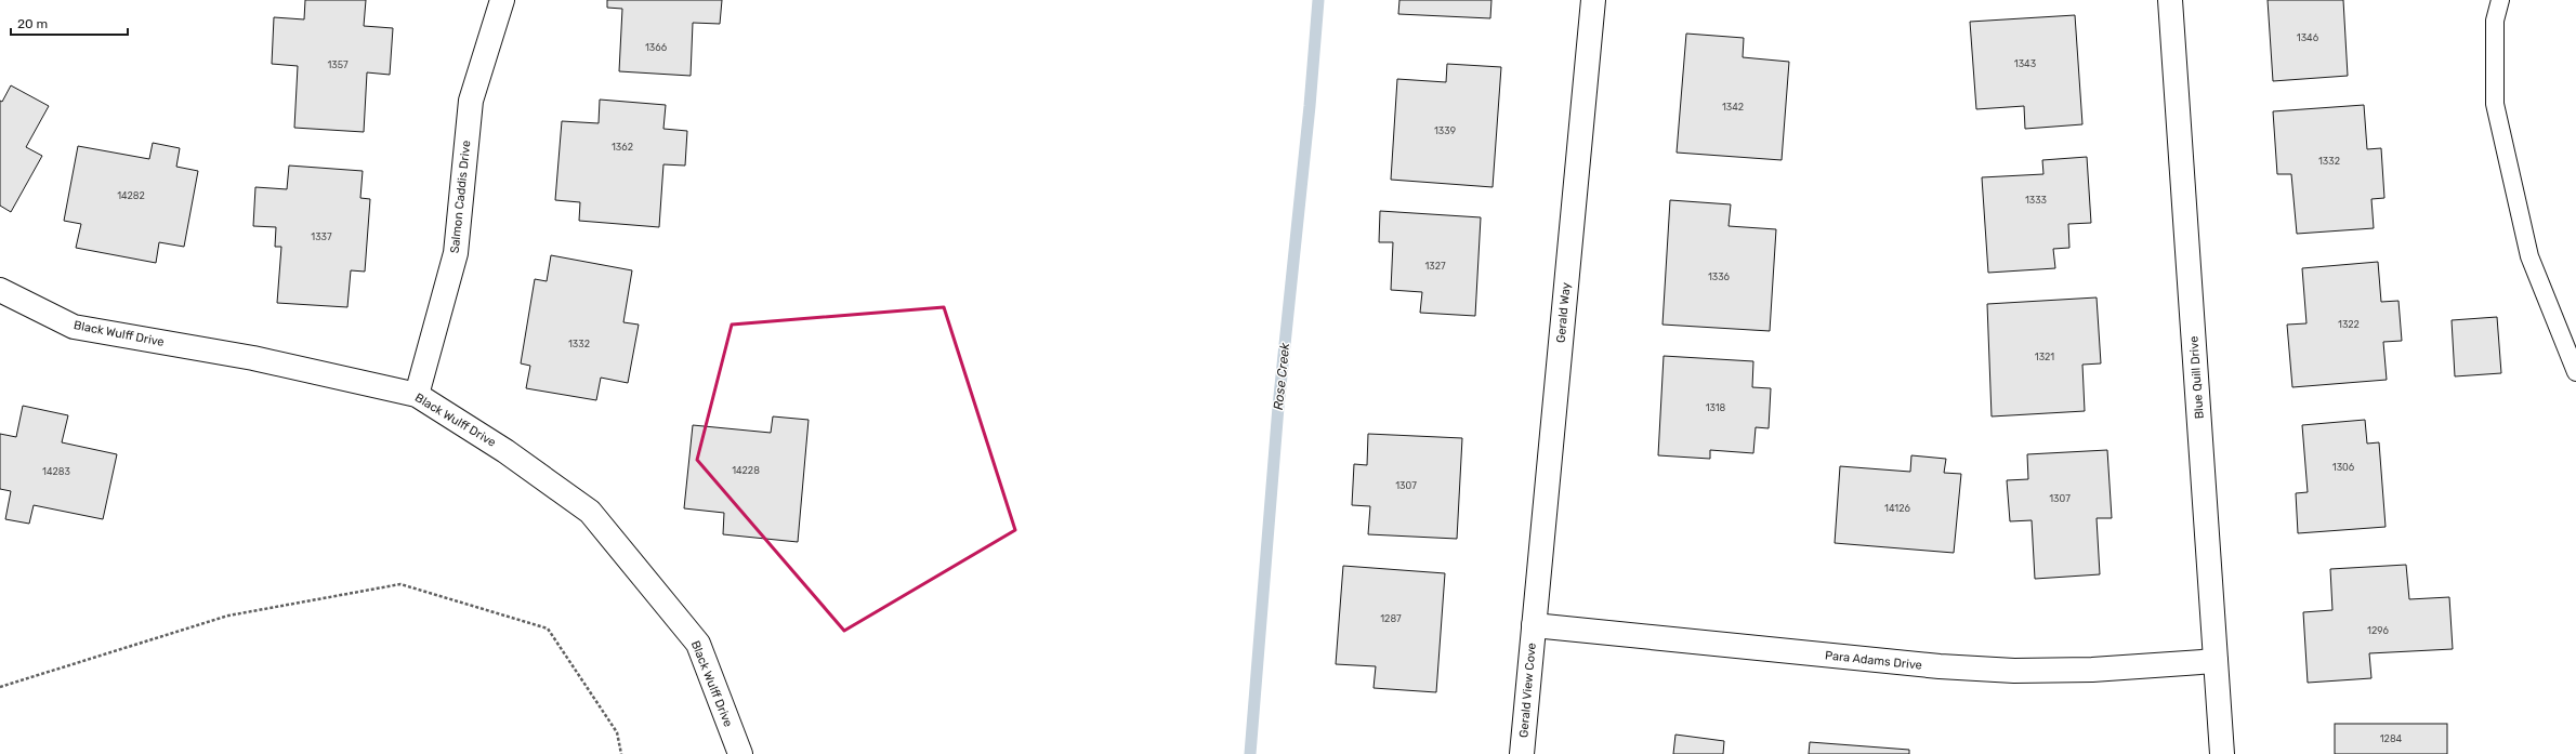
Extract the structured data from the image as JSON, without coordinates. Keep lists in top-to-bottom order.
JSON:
{
  "streets": {
    "street": [
      "Salmon Caddis Drive",
      "Gerald Way",
      "Black Wulff Drive",
      "Blue Quill Drive",
      "Para Adams Drive",
      "Gerald View Cove"
    ]
  },
  "crossings": [
    ["Salmon Caddis Drive", "Black Wulff Drive"],
    ["Gerald Way", "Para Adams Drive"],
    ["Gerald Way", "Gerald View Cove"],
    ["Blue Quill Drive", "Para Adams Drive"],
    ["Para Adams Drive", "Gerald View Cove"]
  ],
  "water": ["Rose Creek"],
  "house_numbers": [
    "1346",
    "1366",
    "1343",
    "1357",
    "1342",
    "1339",
    "1362",
    "1332",
    "14282",
    "1333",
    "1337",
    "1327",
    "1336",
    "1322",
    "1332",
    "1321",
    "1318",
    "1306",
    "14228",
    "14283",
    "1307",
    "1307",
    "14126",
    "1287",
    "1296",
    "1284"
  ],
  "scale_bar": "20 m"
}
